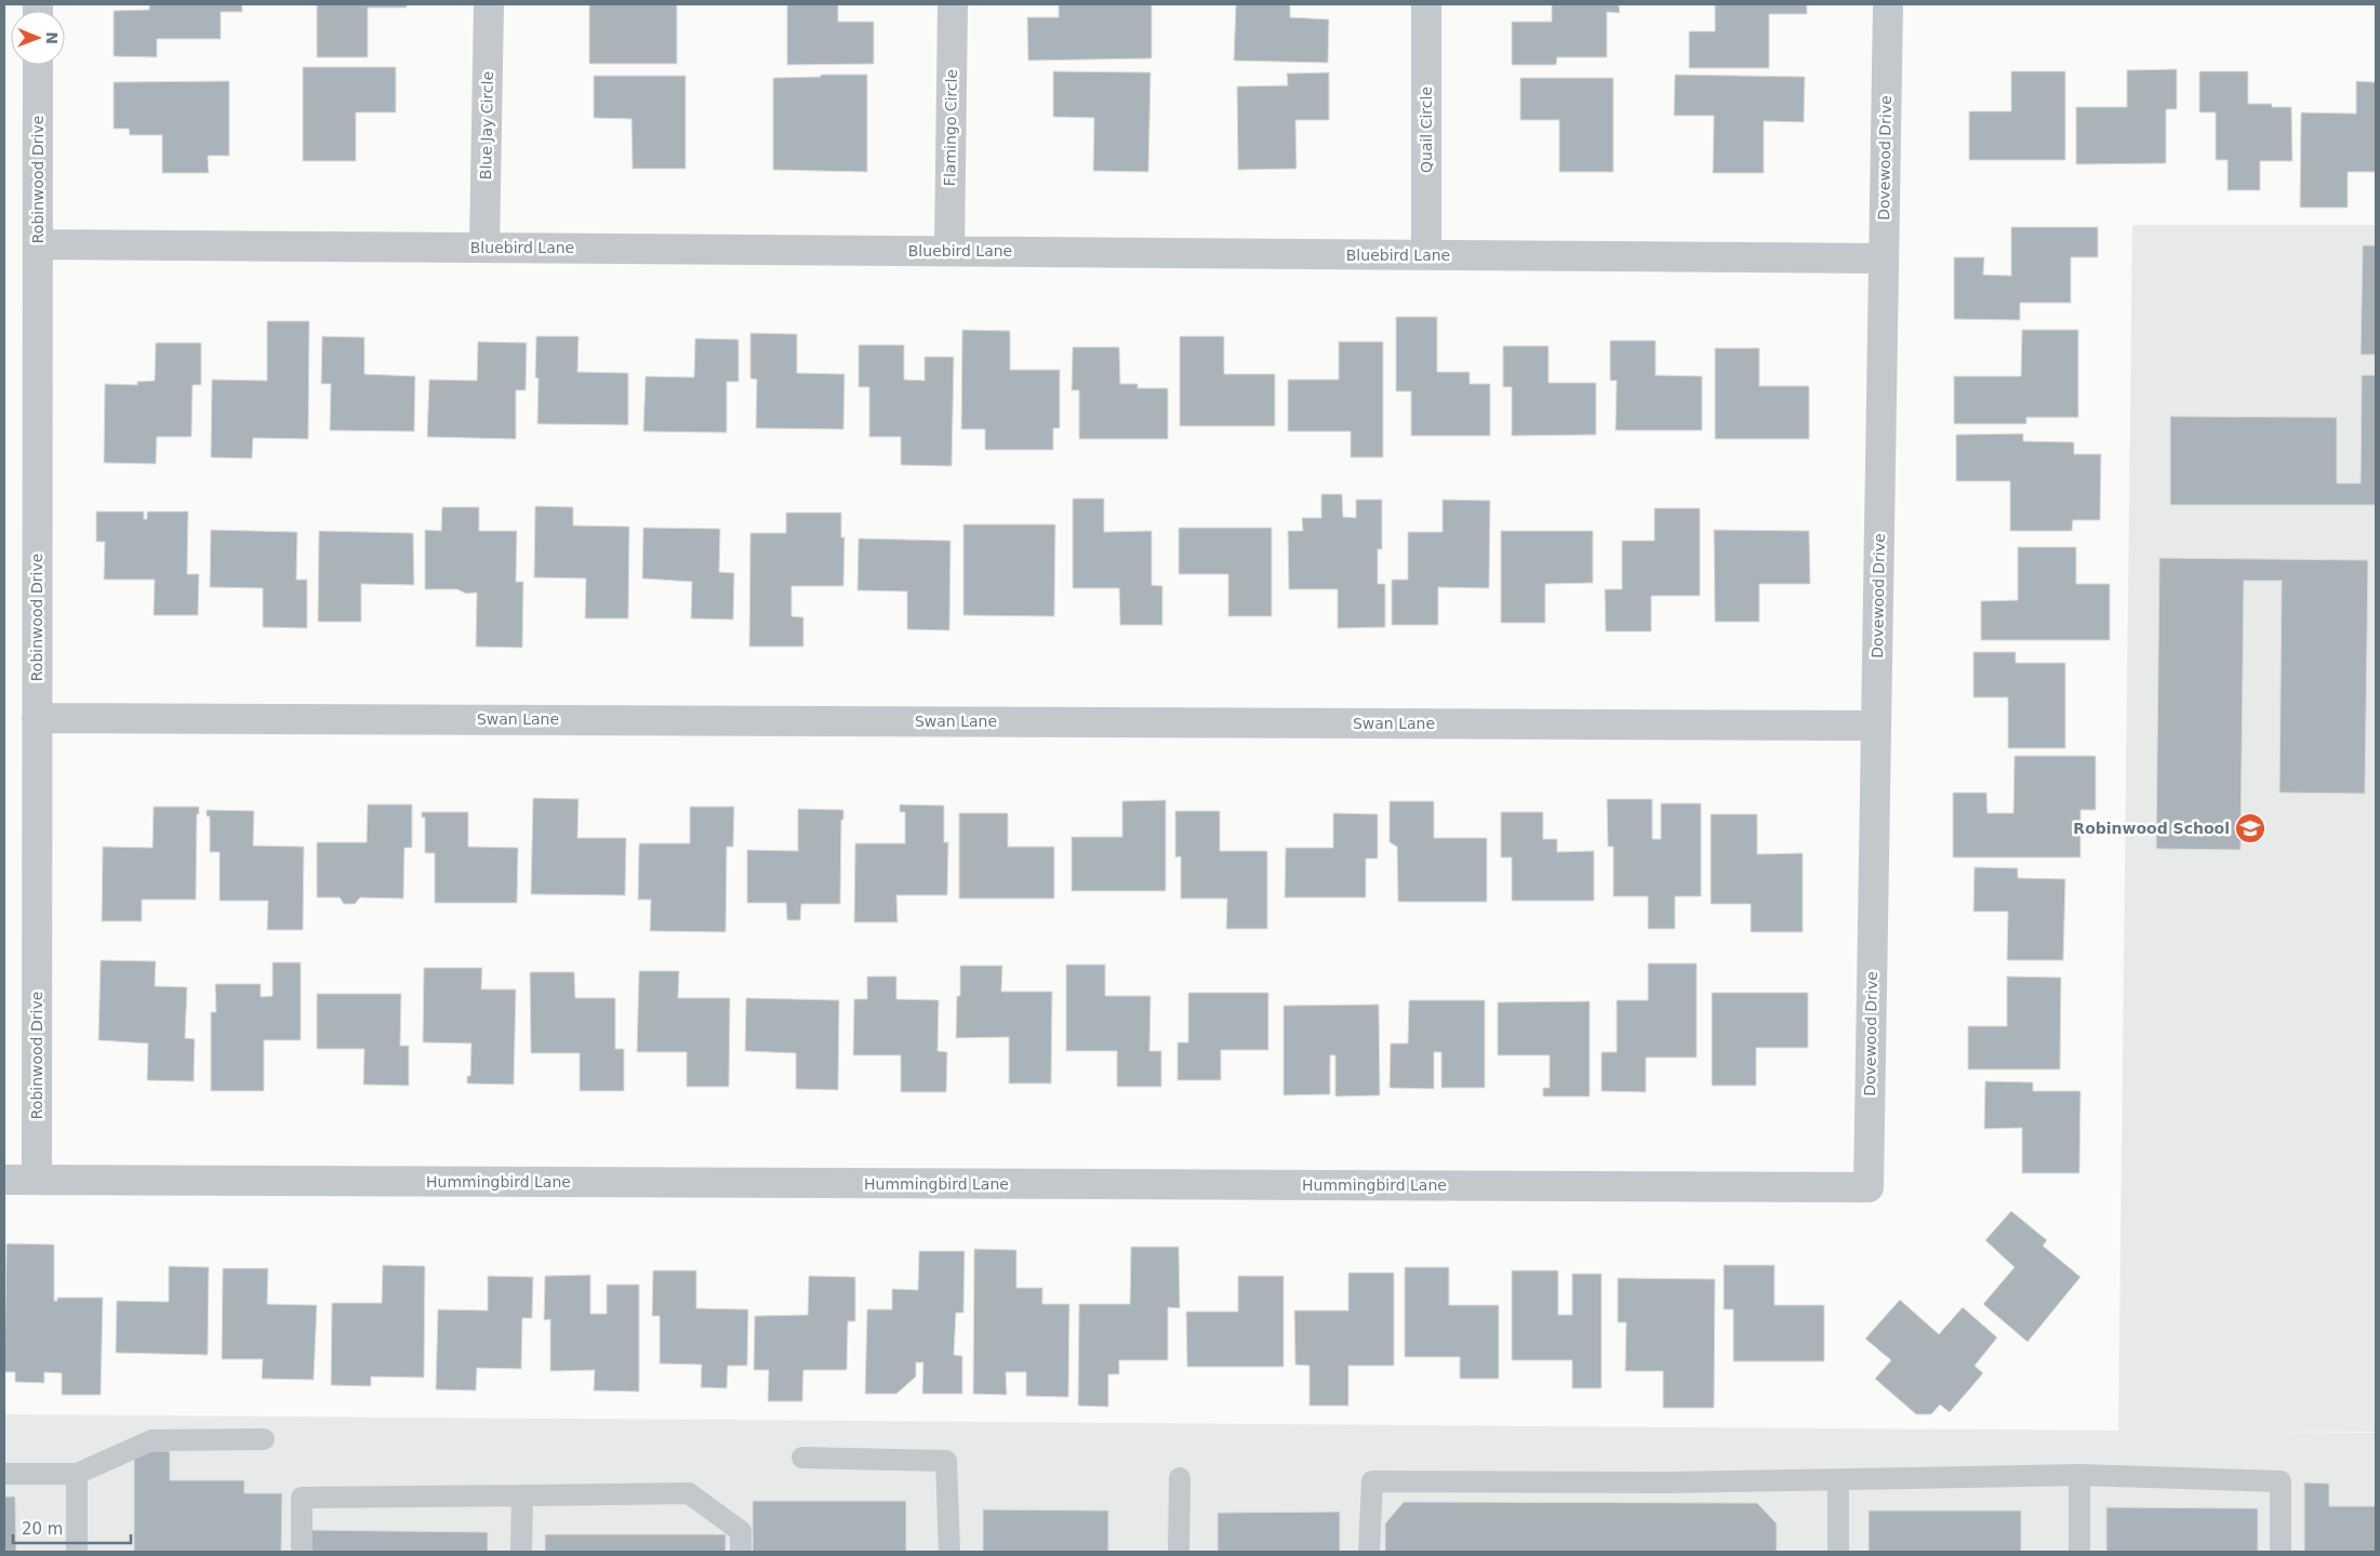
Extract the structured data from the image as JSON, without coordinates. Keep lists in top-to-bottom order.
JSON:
{
  "streets": {
    "street": [
      "Blue Jay Circle",
      "Flamingo Circle",
      "Quail Circle",
      "Dovewood Drive",
      "Robinwood Drive",
      "Bluebird Lane",
      "Swan Lane",
      "Hummingbird Lane"
    ]
  },
  "crossings": [
    ["Blue Jay Circle", "Bluebird Lane"],
    ["Flamingo Circle", "Bluebird Lane"],
    ["Quail Circle", "Bluebird Lane"],
    ["Dovewood Drive", "Bluebird Lane"],
    ["Dovewood Drive", "Swan Lane"],
    ["Dovewood Drive", "Hummingbird Lane"],
    ["Robinwood Drive", "Bluebird Lane"],
    ["Robinwood Drive", "Swan Lane"],
    ["Robinwood Drive", "Hummingbird Lane"]
  ],
  "places": {
    "school or university": ["Robinwood School"]
  },
  "scale_bar": "20 m",
  "north": "right"
}
